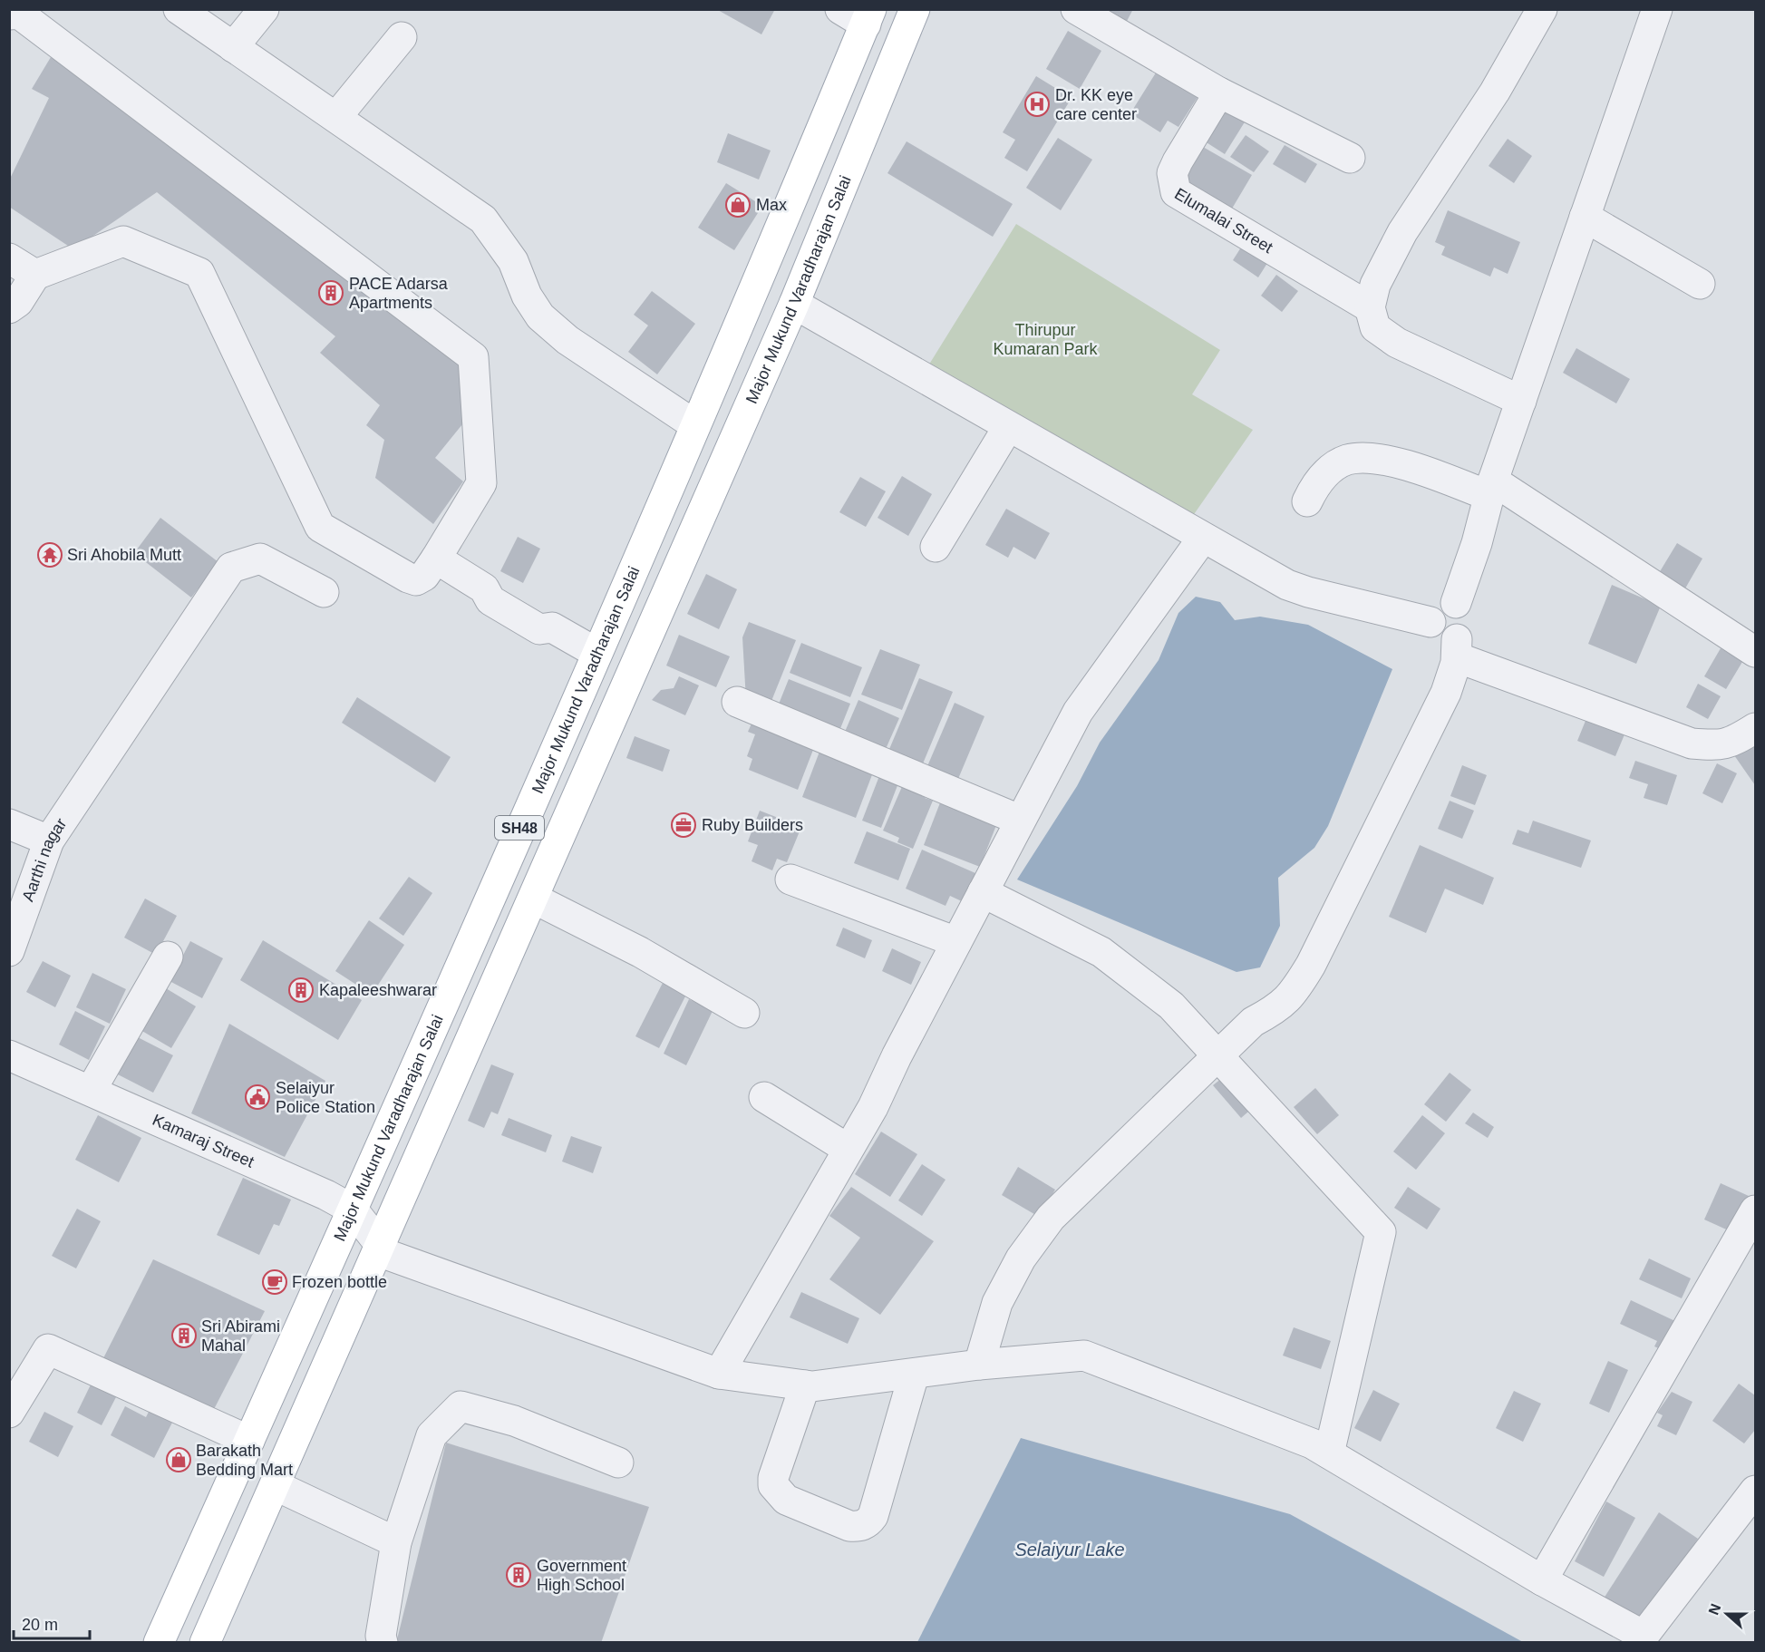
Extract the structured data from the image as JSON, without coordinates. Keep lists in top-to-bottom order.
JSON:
{
  "streets": {
    "main road": ["Major Mukund Varadharajan Salai", "SH48"],
    "street": ["Elumalai Street", "Aarthi nagar", "Kamaraj Street"]
  },
  "crossings": [
    ["Major Mukund Varadharajan Salai", "Kamaraj Street"]
  ],
  "water": ["Selaiyur Lake"],
  "parks": ["Thirupur Kumaran Park"],
  "places": {
    "hospital": ["Dr. KK eye care center"],
    "shop": ["Max", "Barakath Bedding Mart"],
    "building": [
      "PACE Adarsa Apartments",
      "Kapaleeshwarar",
      "Sri Abirami Mahal",
      "Government High School"
    ],
    "temple": ["Sri Ahobila Mutt"],
    "office": ["Ruby Builders"],
    "public building": ["Selaiyur Police Station"],
    "cafe": ["Frozen bottle"]
  },
  "scale_bar": "20 m",
  "north": "left"
}
